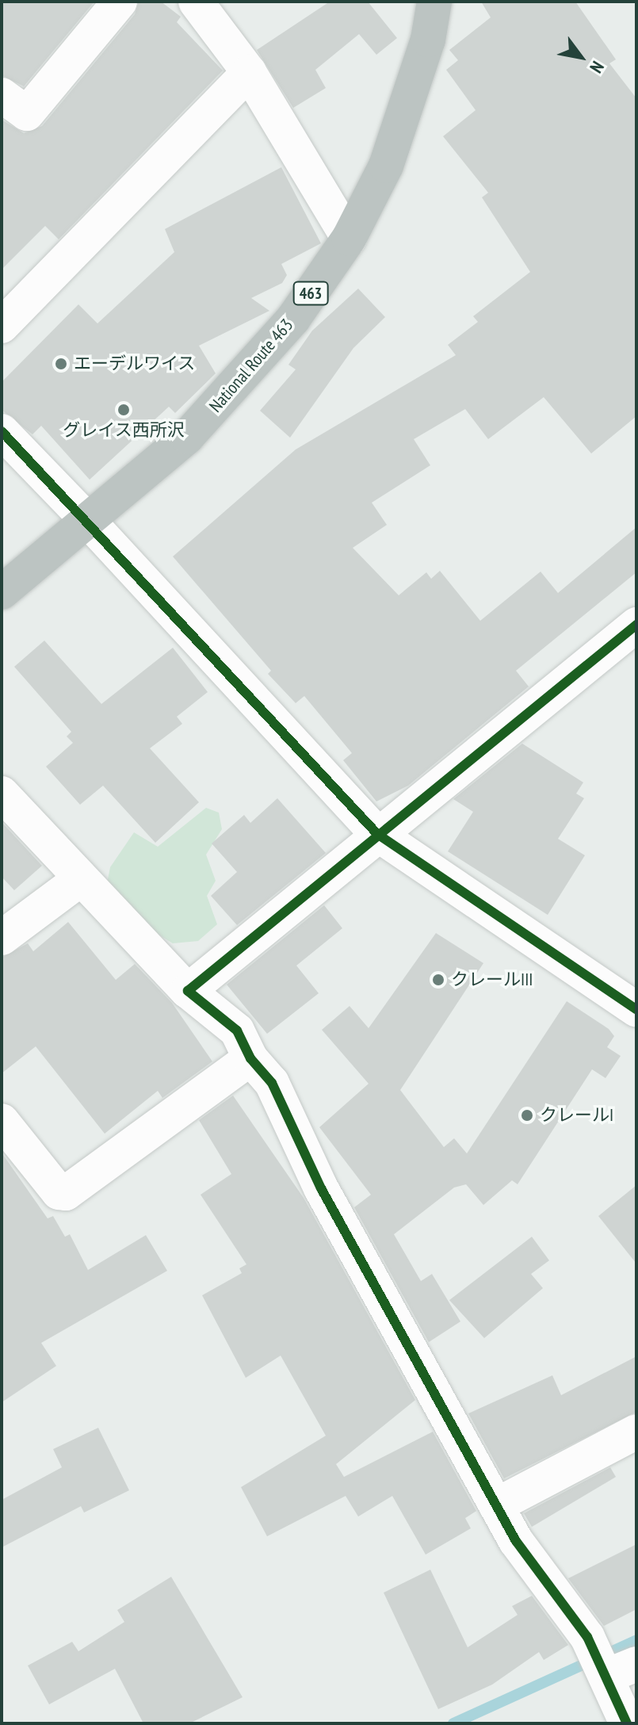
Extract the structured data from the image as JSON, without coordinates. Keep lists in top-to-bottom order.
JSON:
{
  "streets": {
    "highway": ["463", "National Route 463"]
  },
  "places": [
    "エーデルワイス",
    "グレイス西所沢",
    "クレールIII",
    "クレールI"
  ],
  "north": "bottom right"
}
